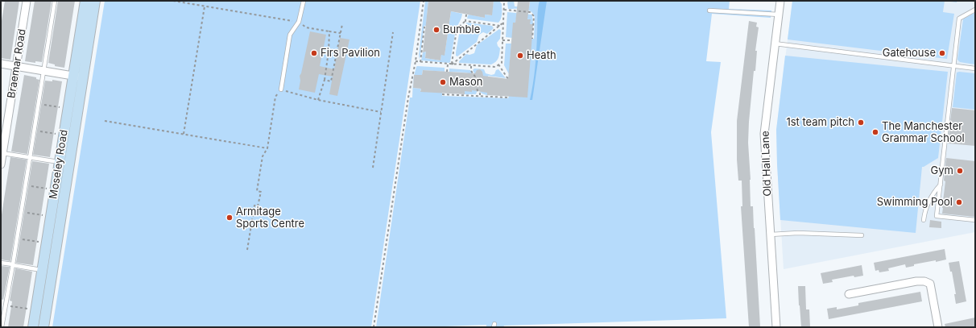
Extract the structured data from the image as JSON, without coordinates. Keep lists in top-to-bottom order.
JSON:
{
  "streets": {
    "main road": ["Moseley Road"],
    "street": ["Braemar Road", "Old Hall Lane"]
  },
  "places": [
    "Bumble",
    "Firs Pavilion",
    "Gatehouse",
    "Heath",
    "Mason",
    "1st team pitch",
    "The Manchester Grammar School",
    "Gym",
    "Swimming Pool",
    "Armitage Sports Centre"
  ]
}
